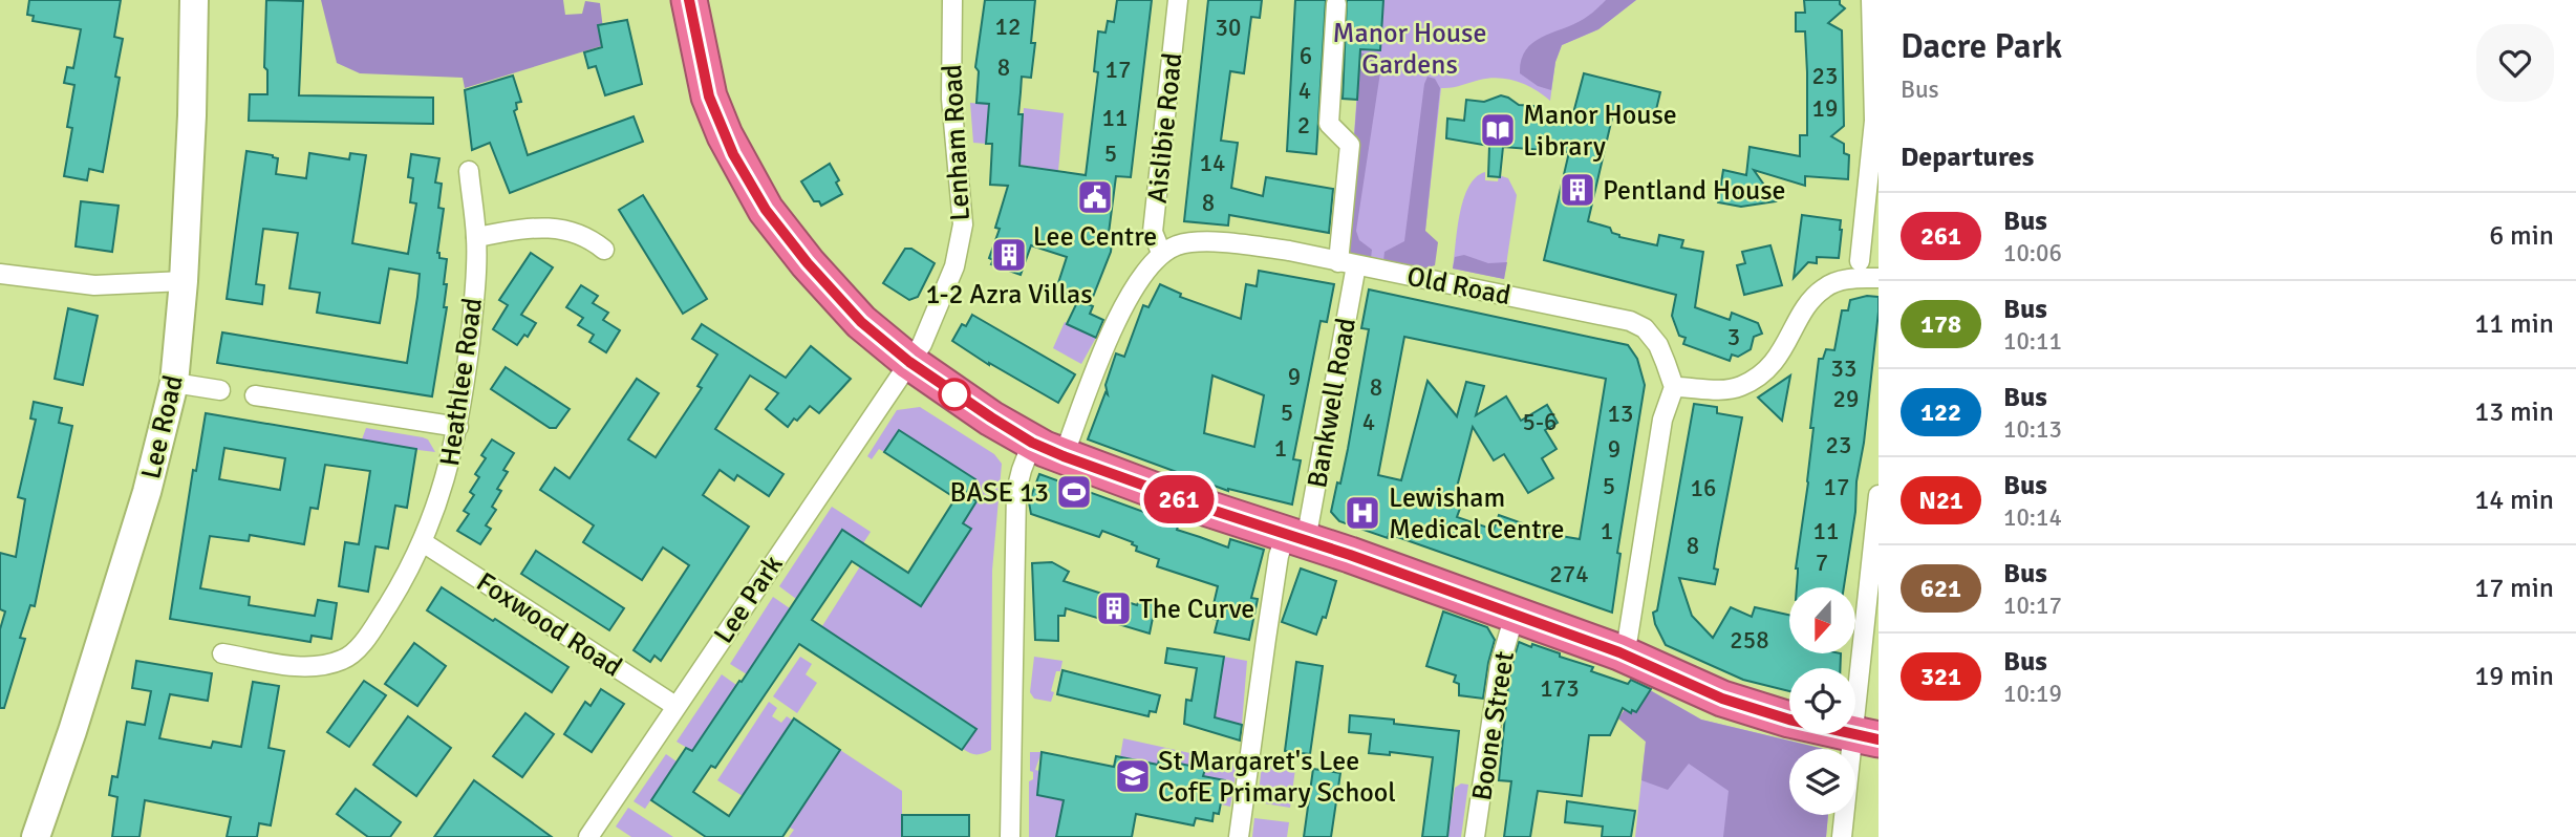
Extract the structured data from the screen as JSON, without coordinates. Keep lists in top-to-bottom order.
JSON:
{
  "streets": {
    "main road": ["Lee Road"],
    "street": [
      "Aislibie Road",
      "Lenham Road",
      "Old Road",
      "Heathlee Road",
      "Bankwell Road",
      "Lee Park",
      "Foxwood Road",
      "Boone Street"
    ]
  },
  "crossings": [
    ["Aislibie Road", "Old Road"],
    ["Lenham Road", "Lee Park"],
    ["Old Road", "Bankwell Road"],
    ["Heathlee Road", "Foxwood Road"],
    ["Lee Park", "Foxwood Road"]
  ],
  "parks": ["Manor House Gardens"],
  "places": {
    "library": ["Manor House Library"],
    "building": ["Pentland House", "1-2 Azra Villas", "The Curve"],
    "public building": ["Lee Centre"],
    "sports": ["BASE 13"],
    "hospital": ["Lewisham Medical Centre"],
    "school or university": ["St Margaret's Lee CofE Primary School"]
  },
  "lines": ["bus line 261"],
  "house_numbers": [
    "12",
    "30",
    "6",
    "8",
    "17",
    "23",
    "4",
    "19",
    "11",
    "2",
    "5",
    "14",
    "8",
    "3",
    "33",
    "9",
    "8",
    "29",
    "5",
    "13",
    "4",
    "5-6",
    "23",
    "1",
    "9",
    "5",
    "17",
    "16",
    "1",
    "11",
    "8",
    "7",
    "274",
    "258",
    "173"
  ],
  "north": "bottom",
  "page": {
    "on_map": "261",
    "heading": [
      ["Dacre Park", "Bus"],
      "Departures"
    ],
    "list": [
      {
        "mark": "261",
        "name": "Bus",
        "note": "10:06",
        "value": "6 min"
      },
      {
        "mark": "178",
        "name": "Bus",
        "note": "10:11",
        "value": "11 min"
      },
      {
        "mark": "122",
        "name": "Bus",
        "note": "10:13",
        "value": "13 min"
      },
      {
        "mark": "N21",
        "name": "Bus",
        "note": "10:14",
        "value": "14 min"
      },
      {
        "mark": "621",
        "name": "Bus",
        "note": "10:17",
        "value": "17 min"
      },
      {
        "mark": "321",
        "name": "Bus",
        "note": "10:19",
        "value": "19 min"
      }
    ]
  }
}
